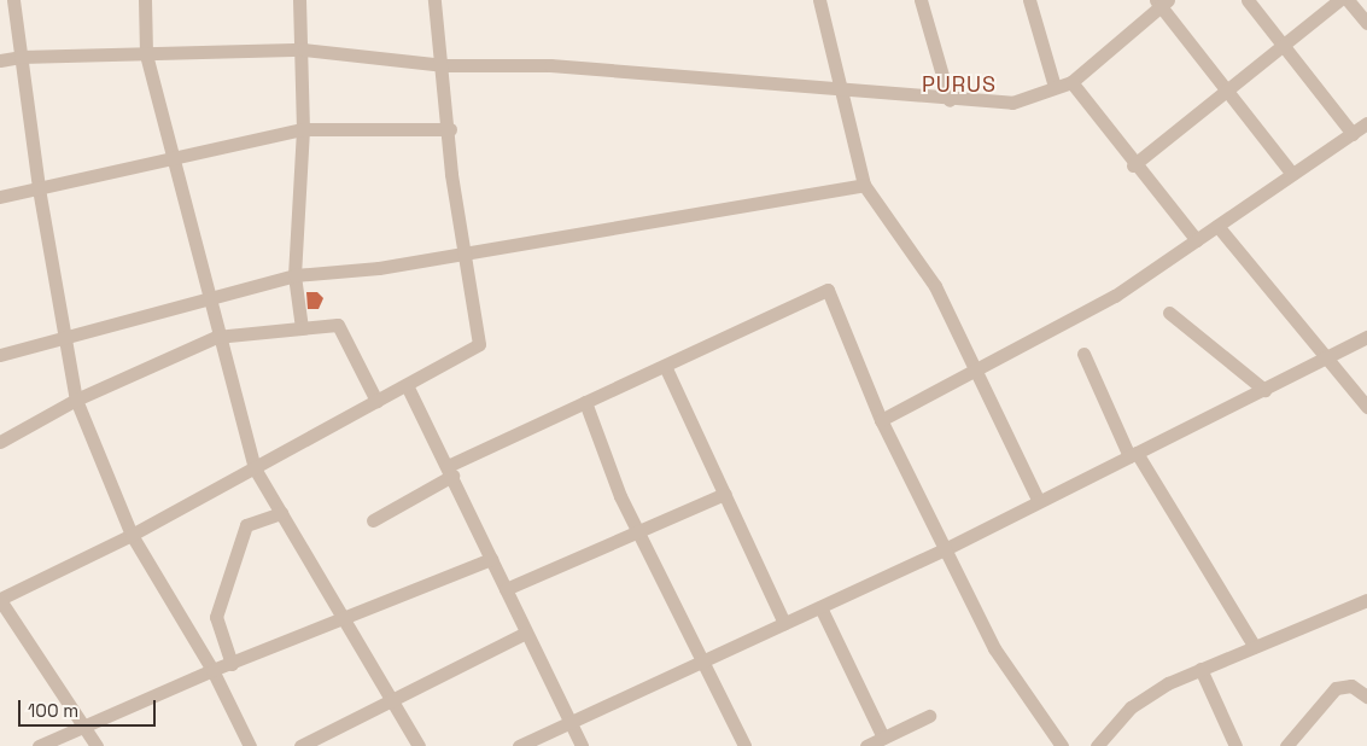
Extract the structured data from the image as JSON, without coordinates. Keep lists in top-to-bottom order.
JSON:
{
  "districts": ["PURUS"],
  "scale_bar": "100 m"
}
